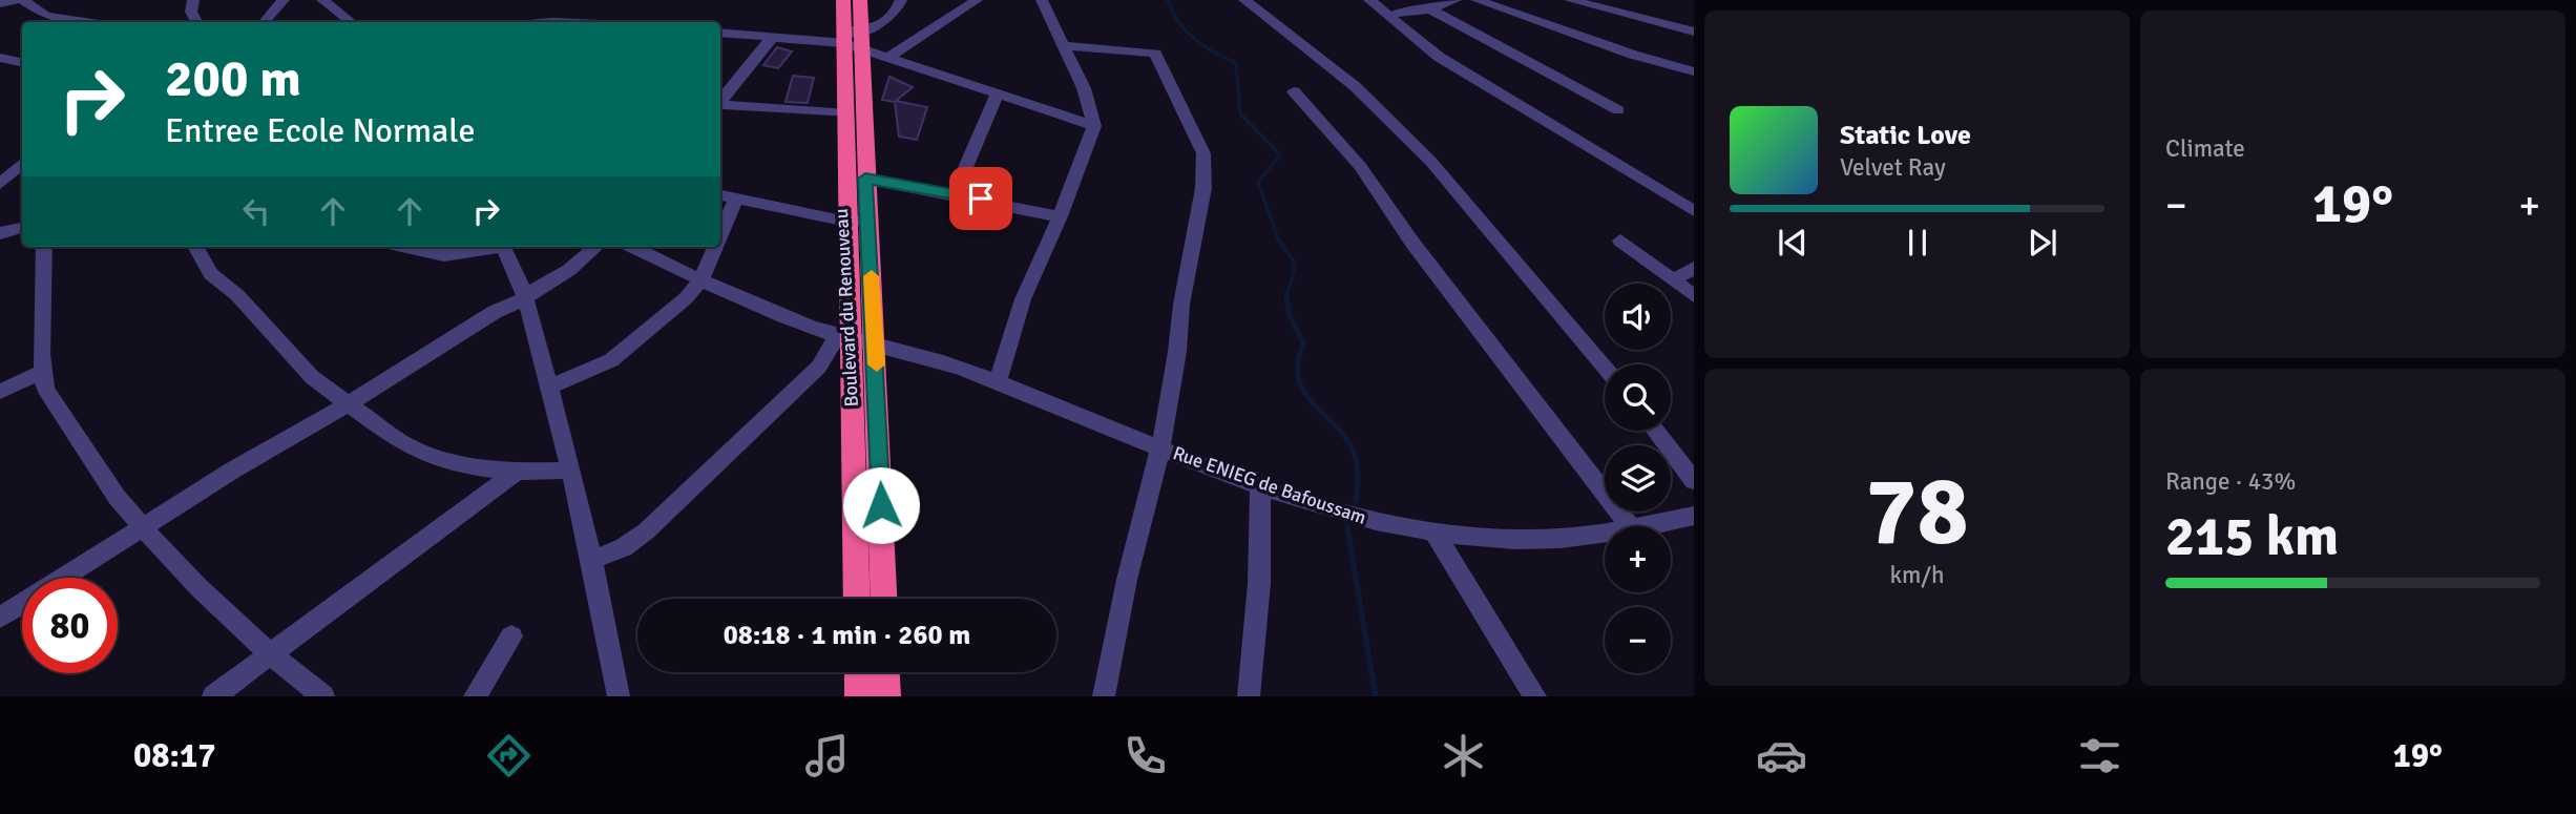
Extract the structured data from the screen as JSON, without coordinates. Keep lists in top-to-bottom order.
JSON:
{
  "streets": {
    "highway": ["Boulevard du Renouveau"],
    "street": ["Rue ENIEG de Bafoussam"]
  },
  "crossings": [
    ["Boulevard du Renouveau", "Rue ENIEG de Bafoussam"]
  ],
  "page": {
    "tile": [
      "Climate",
      ["78", "km/h"],
      ["Range · 43%", "215 km"]
    ],
    "turn": ["200 m", "Entree Ecole Normale"],
    "song": ["Static Love", "Velvet Ray"],
    "heat": ["−", "19°", "+"],
    "map_buttons": ["+", "−"],
    "limit": "80",
    "trip": "08:18 · 1 min · 260 m",
    "tabs": ["08:17", "19°"]
  }
}
